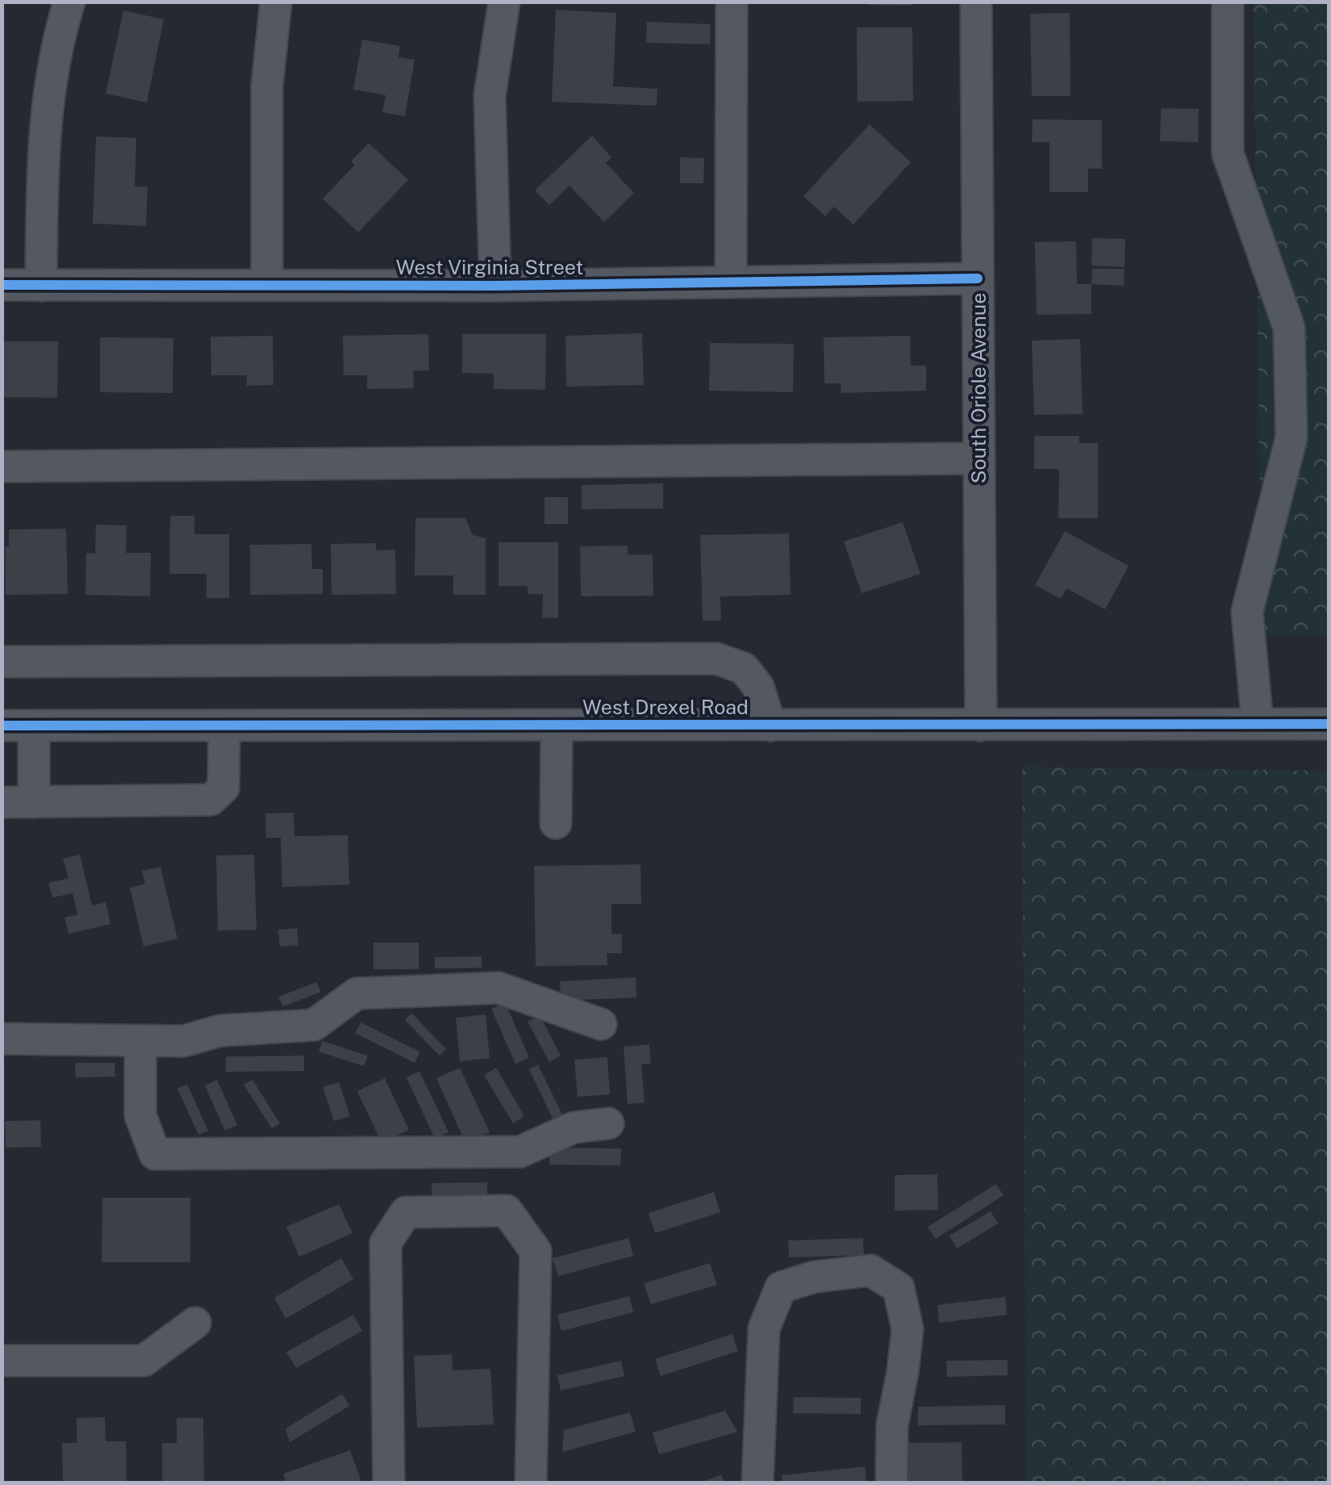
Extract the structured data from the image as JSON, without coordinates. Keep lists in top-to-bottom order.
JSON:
{
  "streets": {
    "street": ["West Virginia Street", "South Oriole Avenue", "West Drexel Road"]
  },
  "crossings": [
    ["West Virginia Street", "South Oriole Avenue"],
    ["South Oriole Avenue", "West Drexel Road"]
  ]
}
